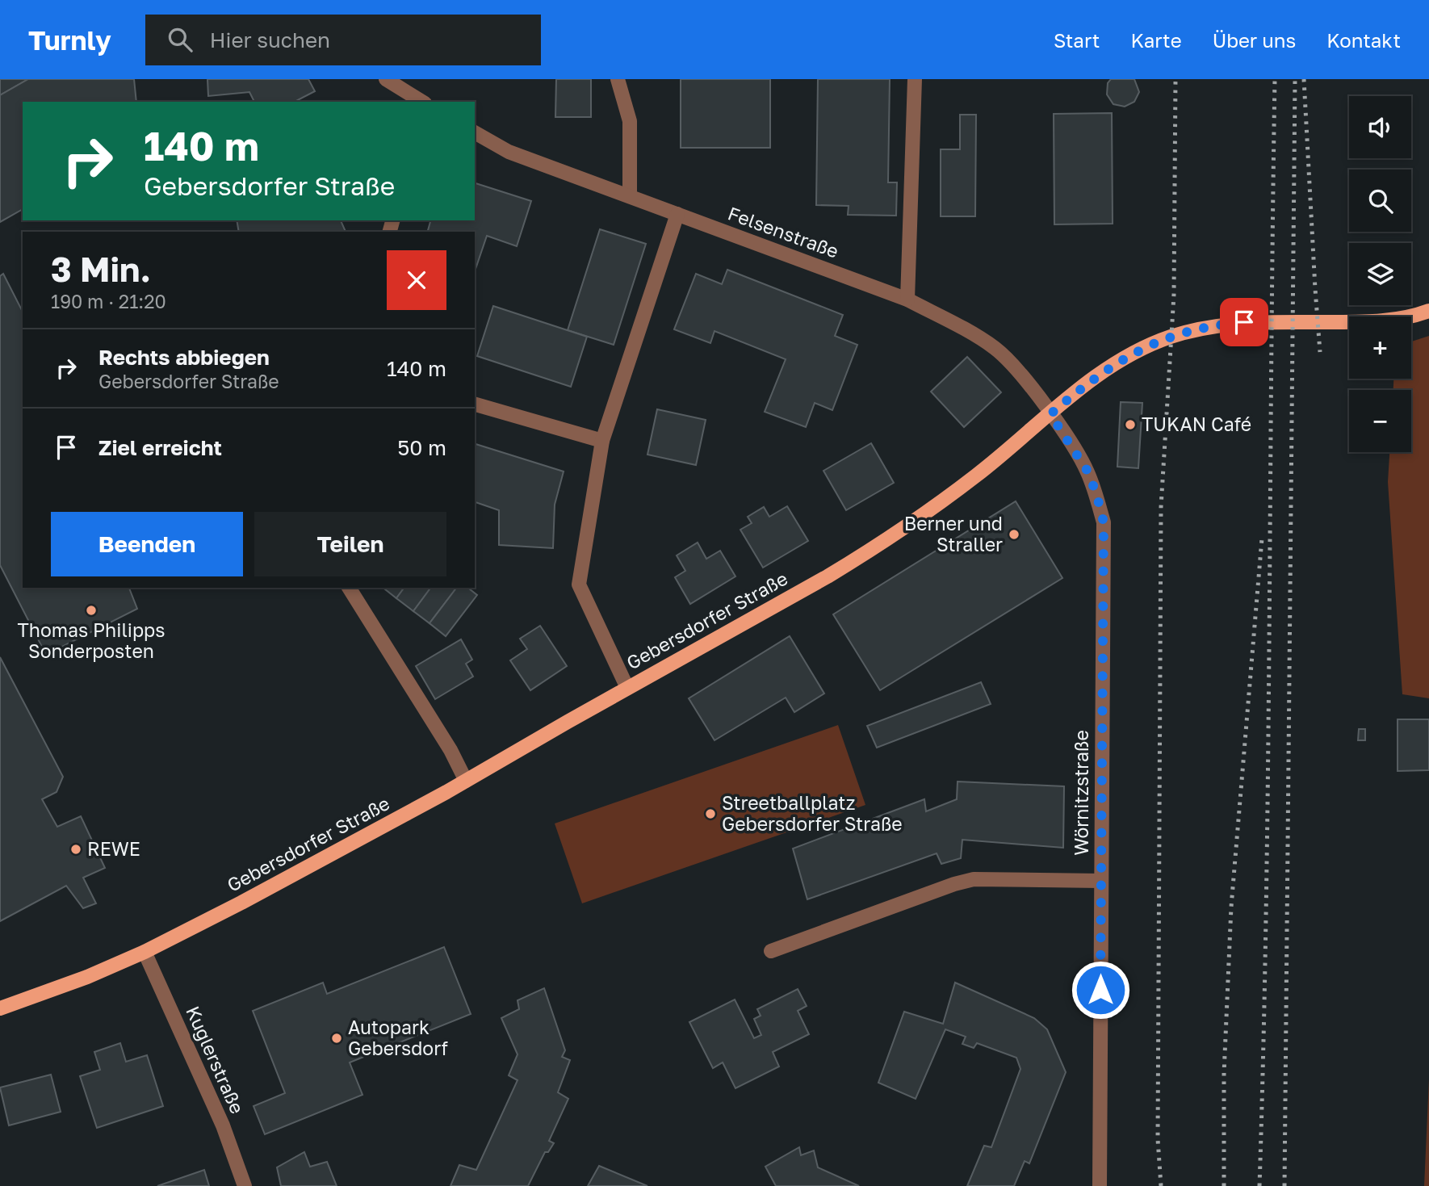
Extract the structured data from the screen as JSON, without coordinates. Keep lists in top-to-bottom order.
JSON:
{
  "streets": {
    "main road": ["Gebersdorfer Straße"],
    "street": ["Felsenstraße", "Wörnitzstraße", "Kuglerstraße"]
  },
  "crossings": [
    ["Felsenstraße", "Gebersdorfer Straße"],
    ["Felsenstraße", "Wörnitzstraße"],
    ["Gebersdorfer Straße", "Wörnitzstraße"],
    ["Gebersdorfer Straße", "Kuglerstraße"]
  ],
  "places": [
    "TUKAN Café",
    "Berner und Straller",
    "Thomas Philipps Sonderposten",
    "Streetballplatz Gebersdorfer Straße",
    "REWE",
    "Autopark Gebersdorf"
  ],
  "page": {
    "header": "Turnly",
    "search": "Hier suchen",
    "nav": [
      "Start",
      "Karte",
      "Über uns",
      "Kontakt"
    ],
    "map_buttons": ["+", "−"],
    "turn": ["140 m", "Gebersdorfer Straße"],
    "heading": ["3 Min.", "190 m · 21:20"],
    "list": [
      {
        "name": "Rechts abbiegen",
        "note": "Gebersdorfer Straße",
        "value": "140 m"
      },
      {
        "name": "Ziel erreicht",
        "value": "50 m"
      }
    ],
    "buttons": ["Beenden", "Teilen"]
  }
}
